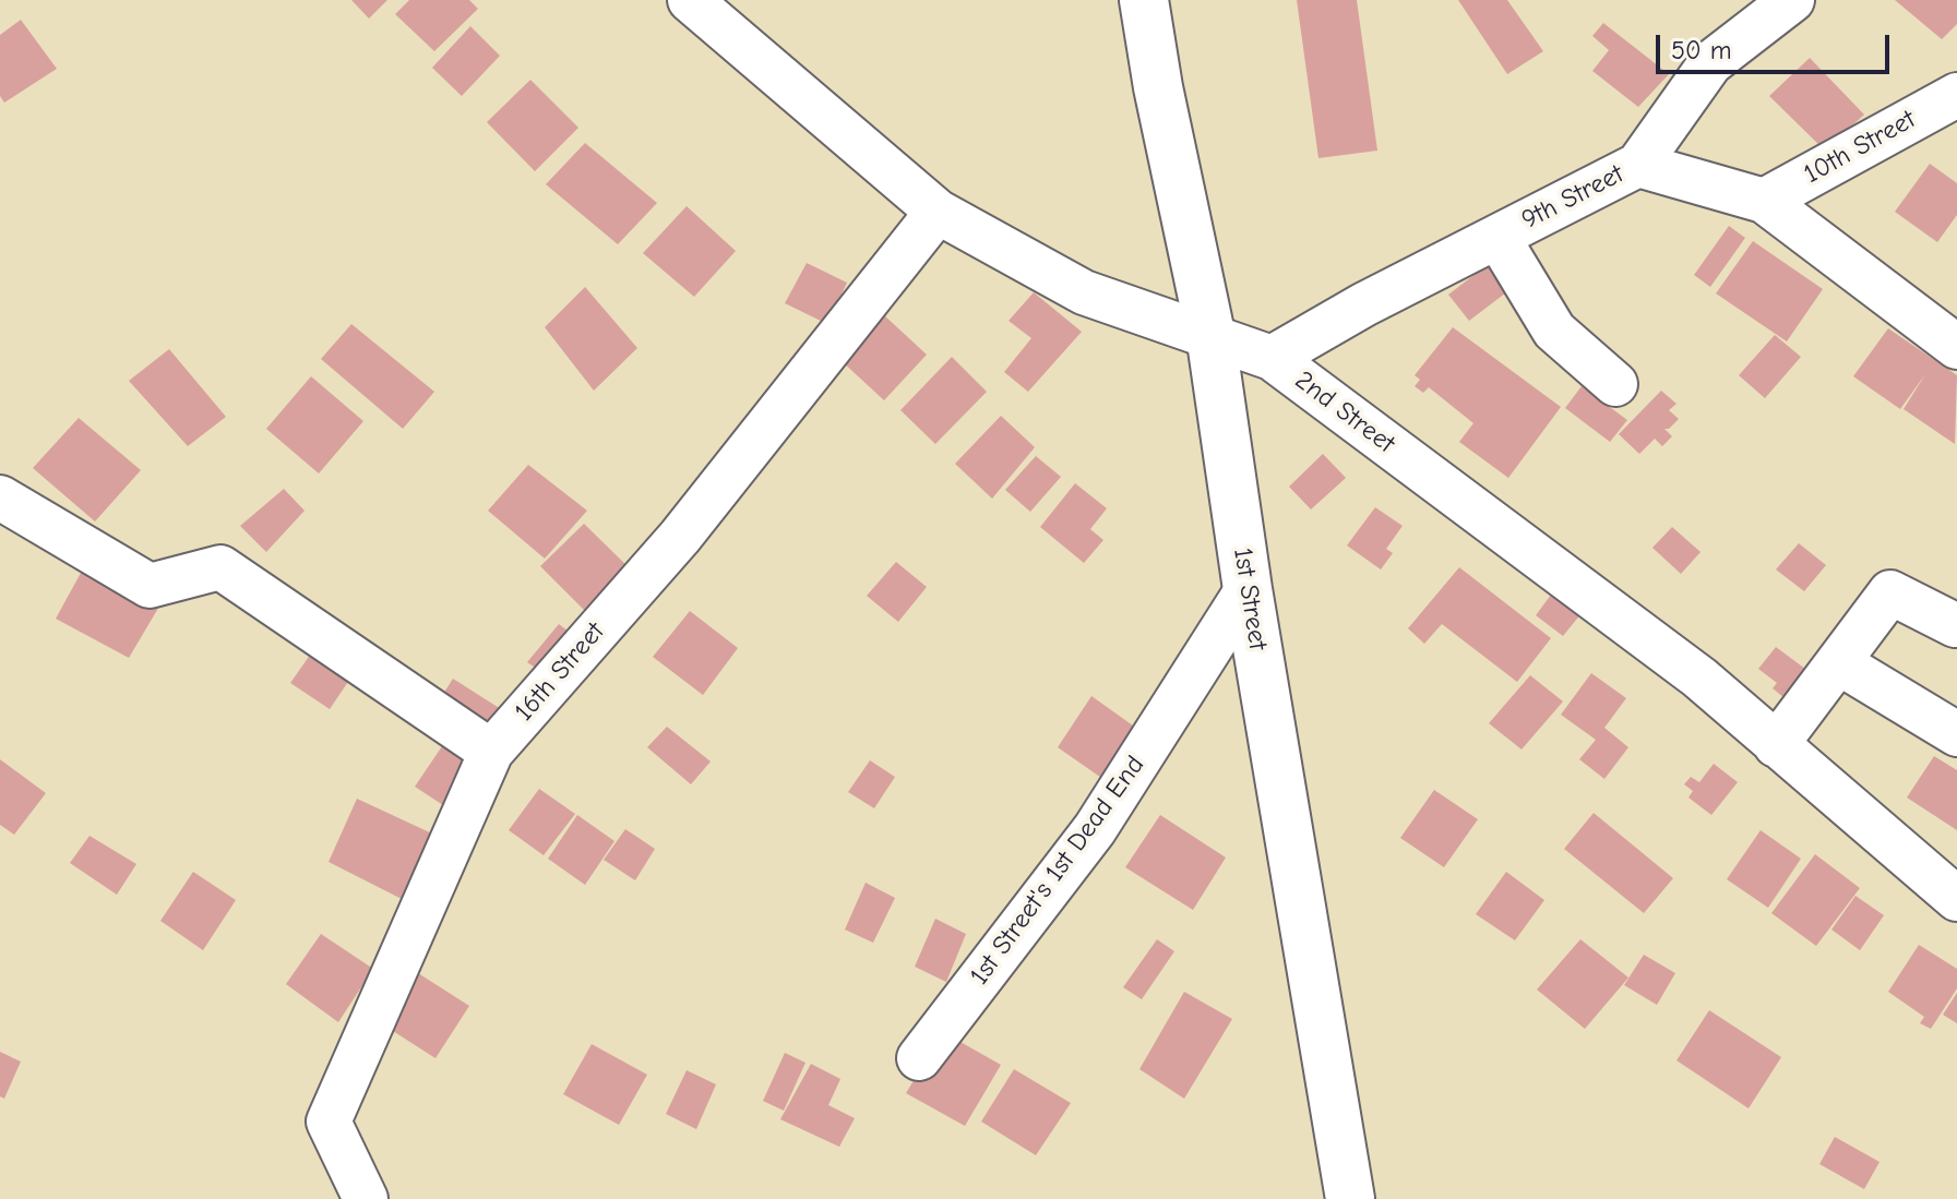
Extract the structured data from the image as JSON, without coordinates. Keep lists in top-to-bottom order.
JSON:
{
  "streets": {
    "main road": ["1st Street"],
    "street": [
      "10th Street",
      "9th Street",
      "2nd Street",
      "16th Street",
      "1st Street's 1st Dead End"
    ]
  },
  "crossings": [
    ["10th Street", "9th Street"],
    ["9th Street", "2nd Street"],
    ["2nd Street", "1st Street"],
    ["2nd Street", "16th Street"],
    ["1st Street", "1st Street's 1st Dead End"]
  ],
  "scale_bar": "50 m"
}
